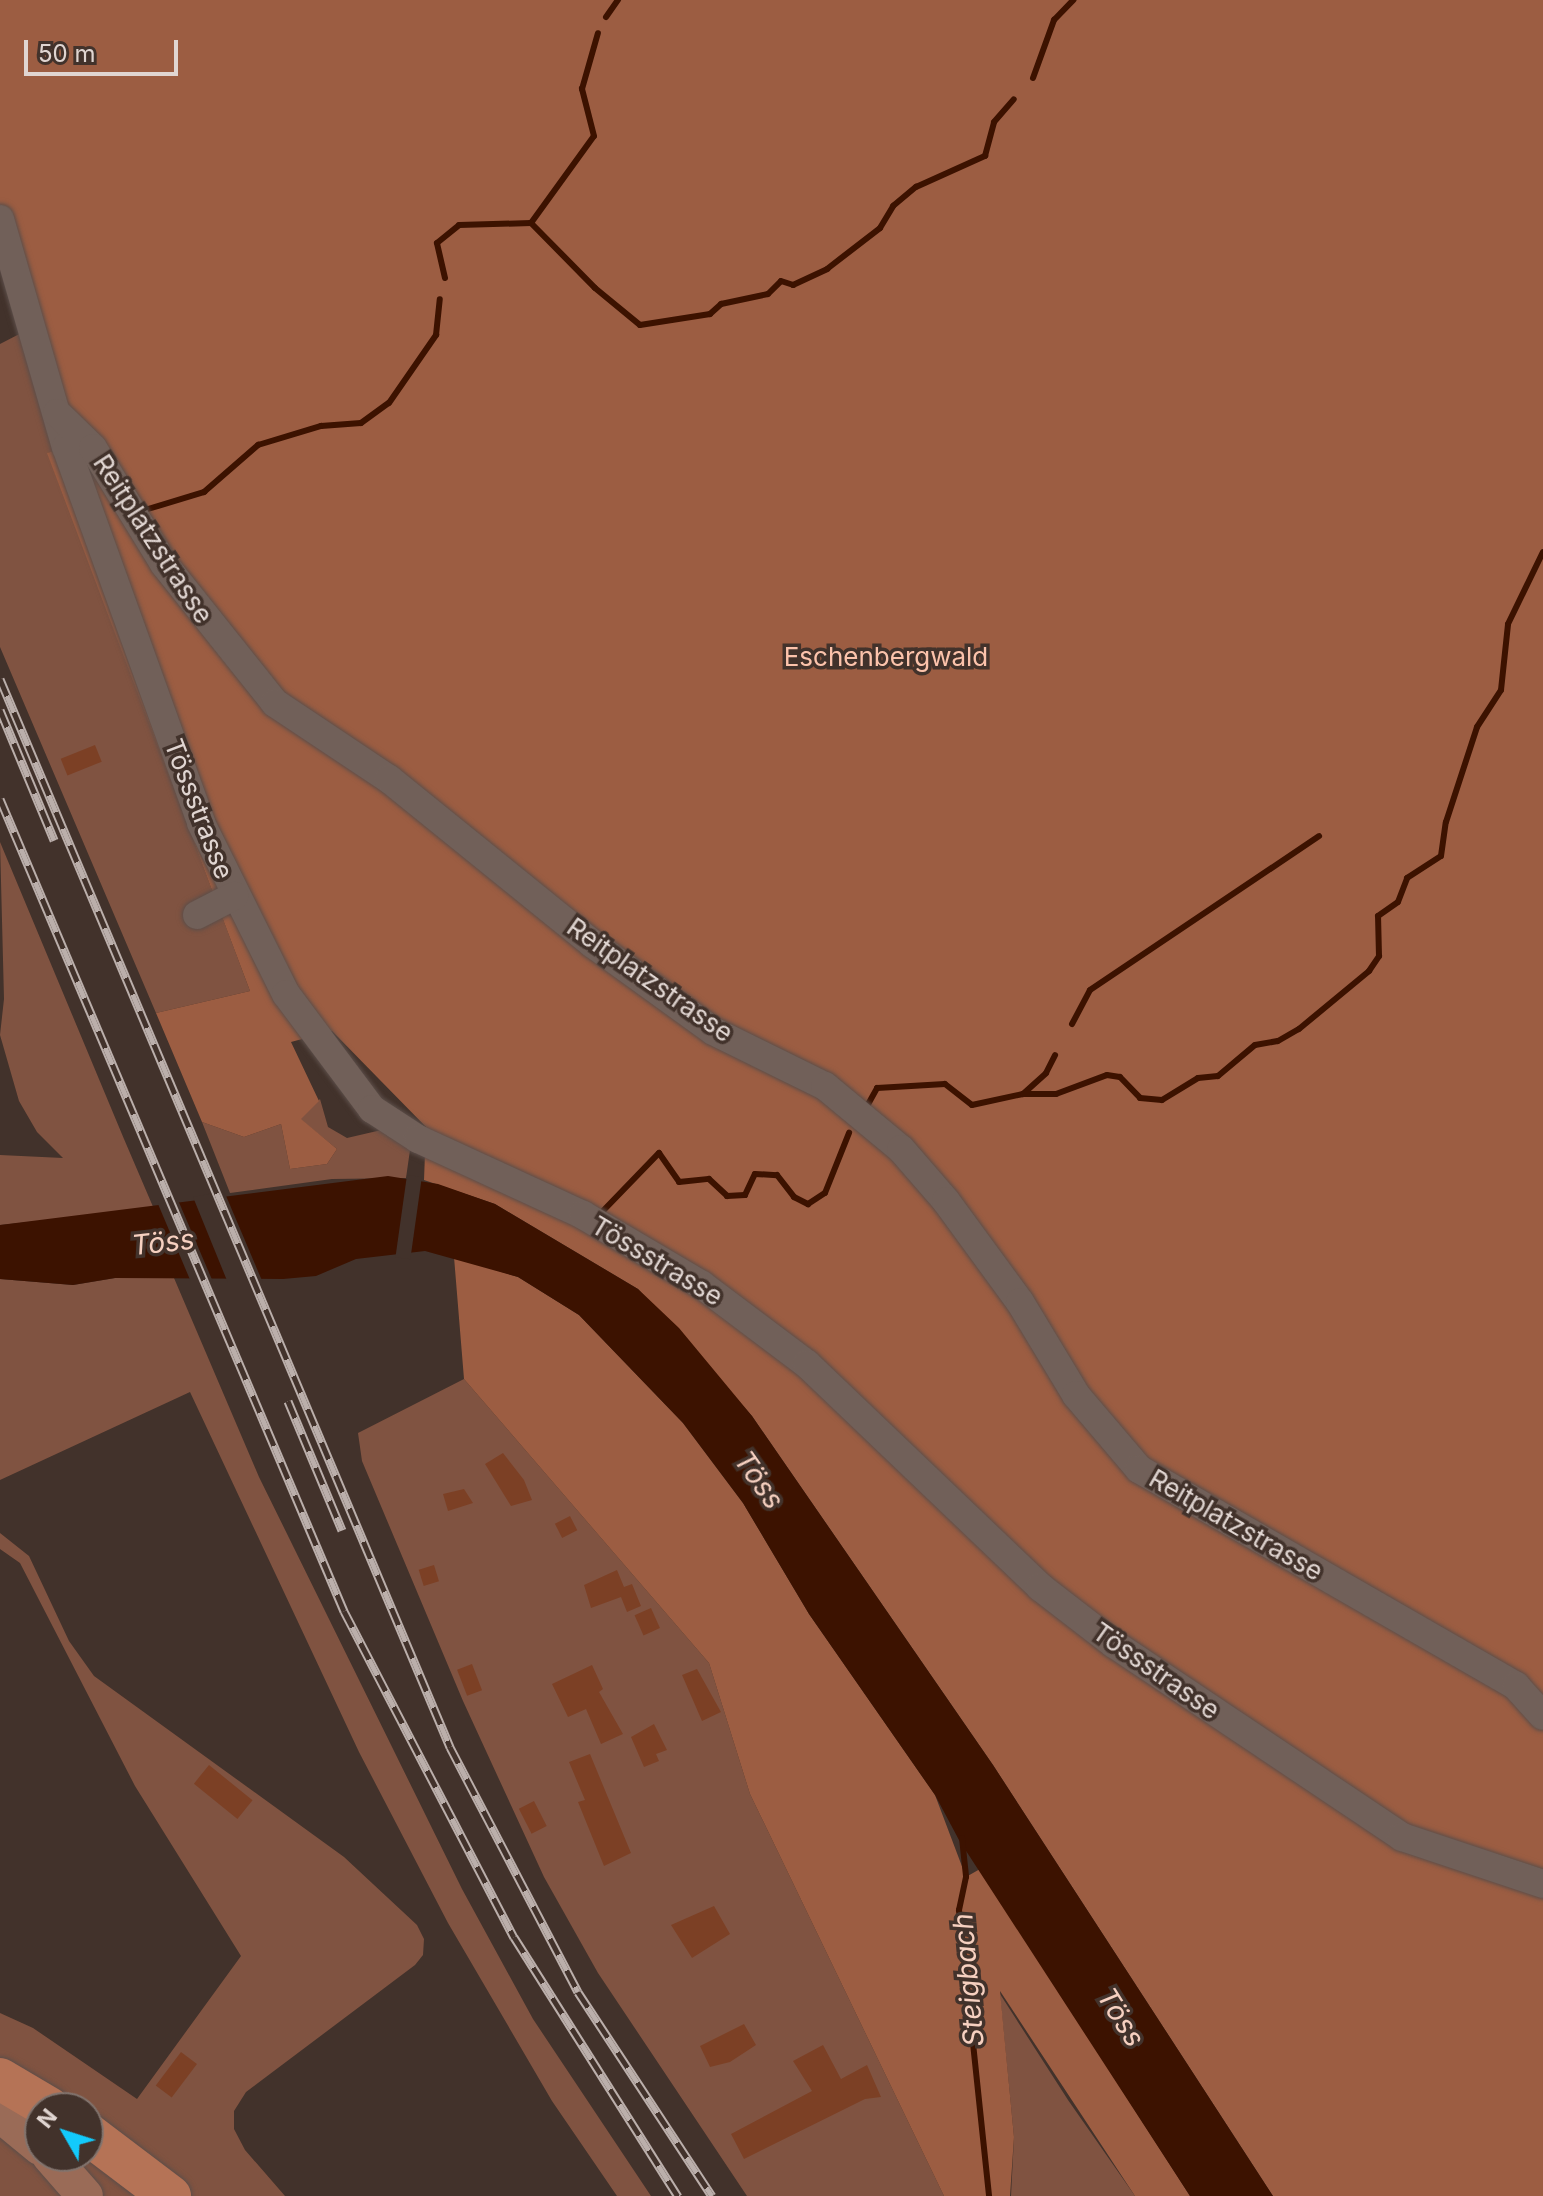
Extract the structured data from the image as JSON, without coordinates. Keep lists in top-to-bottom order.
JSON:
{
  "streets": {
    "street": ["Reitplatzstrasse", "Tössstrasse"]
  },
  "crossings": [
    ["Reitplatzstrasse", "Tössstrasse"]
  ],
  "water": ["Töss", "Steigbach"],
  "parks": ["Eschenbergwald"],
  "scale_bar": "50 m",
  "north": "top left"
}
